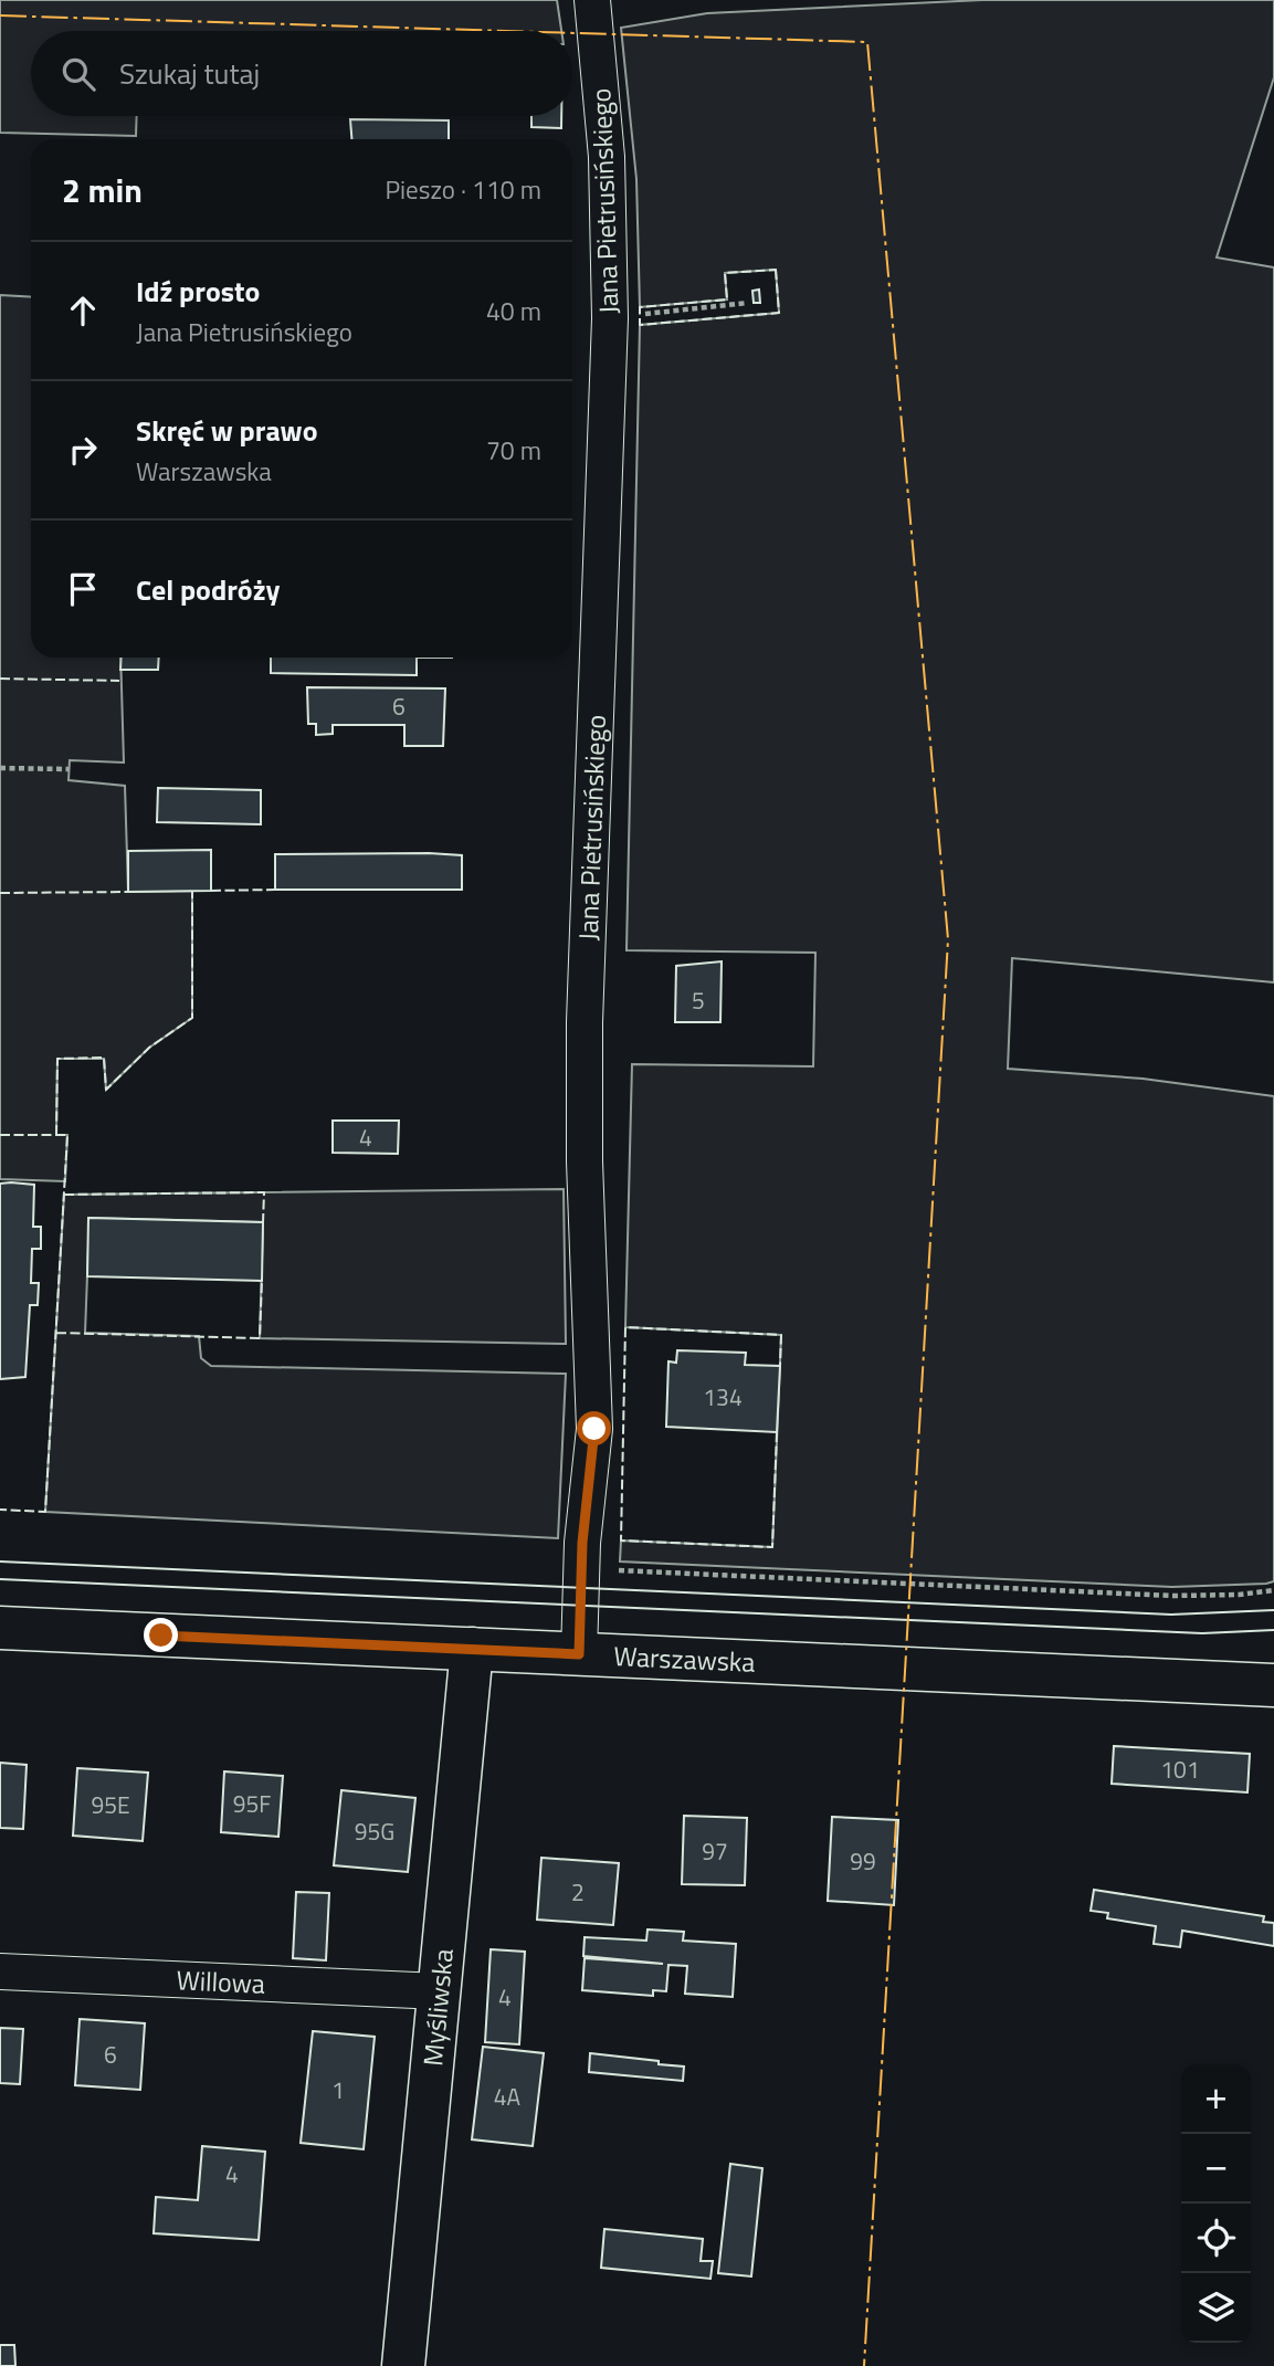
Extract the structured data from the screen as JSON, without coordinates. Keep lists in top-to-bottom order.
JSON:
{
  "streets": {
    "main road": ["Warszawska", "Myśliwska"],
    "street": ["Jana Pietrusińskiego", "Willowa"]
  },
  "crossings": [
    ["Jana Pietrusińskiego", "Warszawska"],
    ["Warszawska", "Myśliwska"],
    ["Willowa", "Myśliwska"]
  ],
  "house_numbers": [
    "6",
    "5",
    "4",
    "134",
    "101",
    "95F",
    "95E",
    "95G",
    "97",
    "99",
    "2",
    "4",
    "6",
    "1",
    "4A",
    "4"
  ],
  "page": {
    "search": "Szukaj tutaj",
    "heading": ["2 min", "Pieszo · 110 m"],
    "list": [
      ["Idź prosto", "Jana Pietrusińskiego", "40 m"],
      ["Skręć w prawo", "Warszawska", "70 m"],
      "Cel podróży"
    ],
    "map_buttons": ["+", "−"]
  }
}
